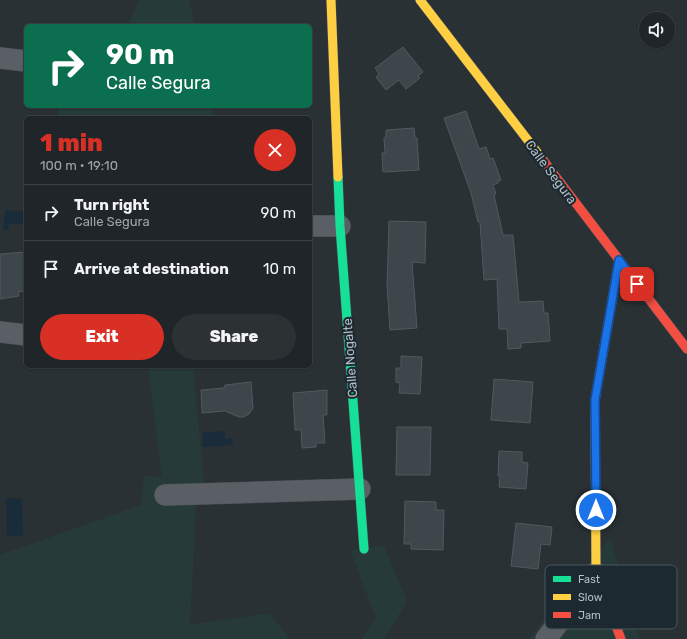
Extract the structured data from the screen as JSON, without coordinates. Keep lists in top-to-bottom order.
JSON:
{
  "streets": {
    "street": ["Calle Segura", "Calle Nogalte"]
  },
  "legend": ["Fast", "Slow", "Jam"],
  "page": {
    "turn": ["90 m", "Calle Segura"],
    "heading": ["1 min", "100 m · 19:10"],
    "list": [
      {
        "name": "Turn right",
        "note": "Calle Segura",
        "value": "90 m"
      },
      {
        "name": "Arrive at destination",
        "value": "10 m"
      }
    ],
    "buttons": ["Exit", "Share"]
  }
}
